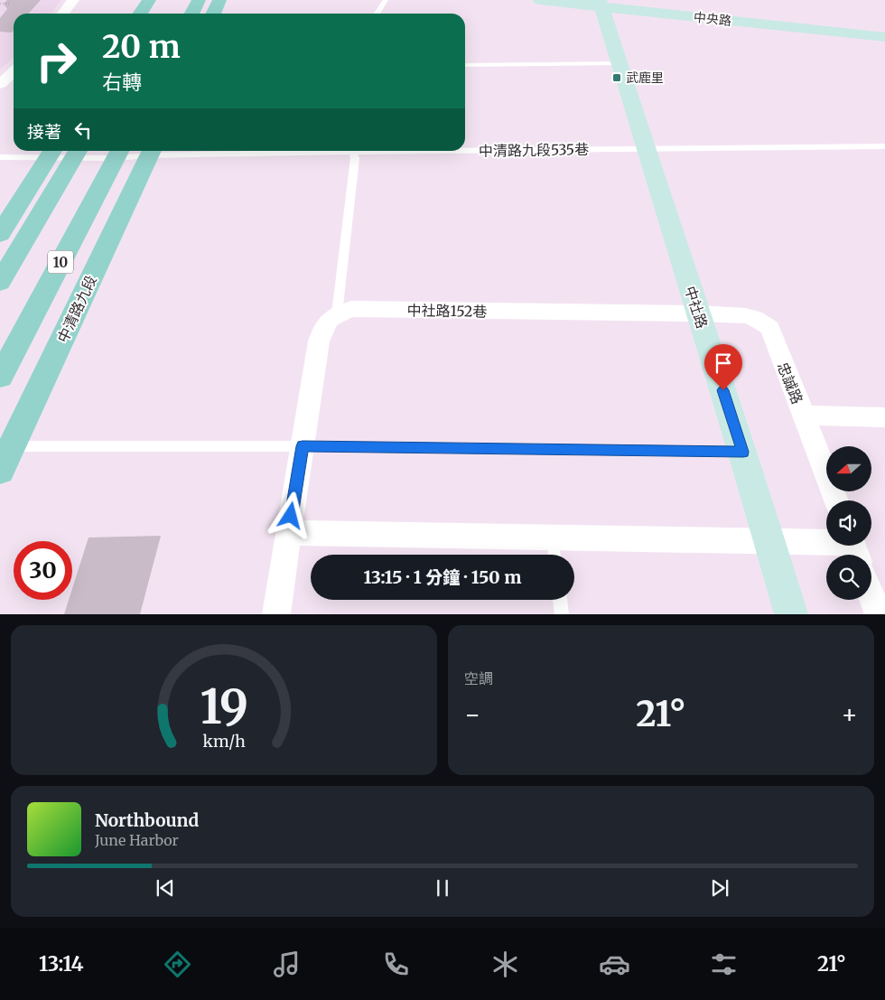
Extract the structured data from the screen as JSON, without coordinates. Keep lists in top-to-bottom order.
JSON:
{
  "streets": {
    "main road": ["10", "中清路九段"],
    "street": [
      "中央路",
      "中社路",
      "中社路152巷",
      "忠誠路"
    ],
    "lane": ["中清路九段535巷"]
  },
  "crossings": [
    ["中央路", "中社路"],
    ["中清路九段535巷", "10"],
    ["中清路九段535巷", "中社路"],
    ["中清路九段535巷", "中清路九段"],
    ["中社路", "中社路152巷"],
    ["中社路", "忠誠路"],
    ["中社路152巷", "忠誠路"]
  ],
  "places": {
    "transit": ["武鹿里"]
  },
  "north": "left",
  "page": {
    "turn": ["20 m", "右轉"],
    "then": "接著",
    "limit": "30",
    "trip": "13:15 · 1 分鐘 · 150 m",
    "tile": "空調",
    "heat": ["−", "21°", "+"],
    "song": ["Northbound", "June Harbor"],
    "tabs": ["13:14", "21°"],
    "gauge": ["19", "km/h"]
  }
}
